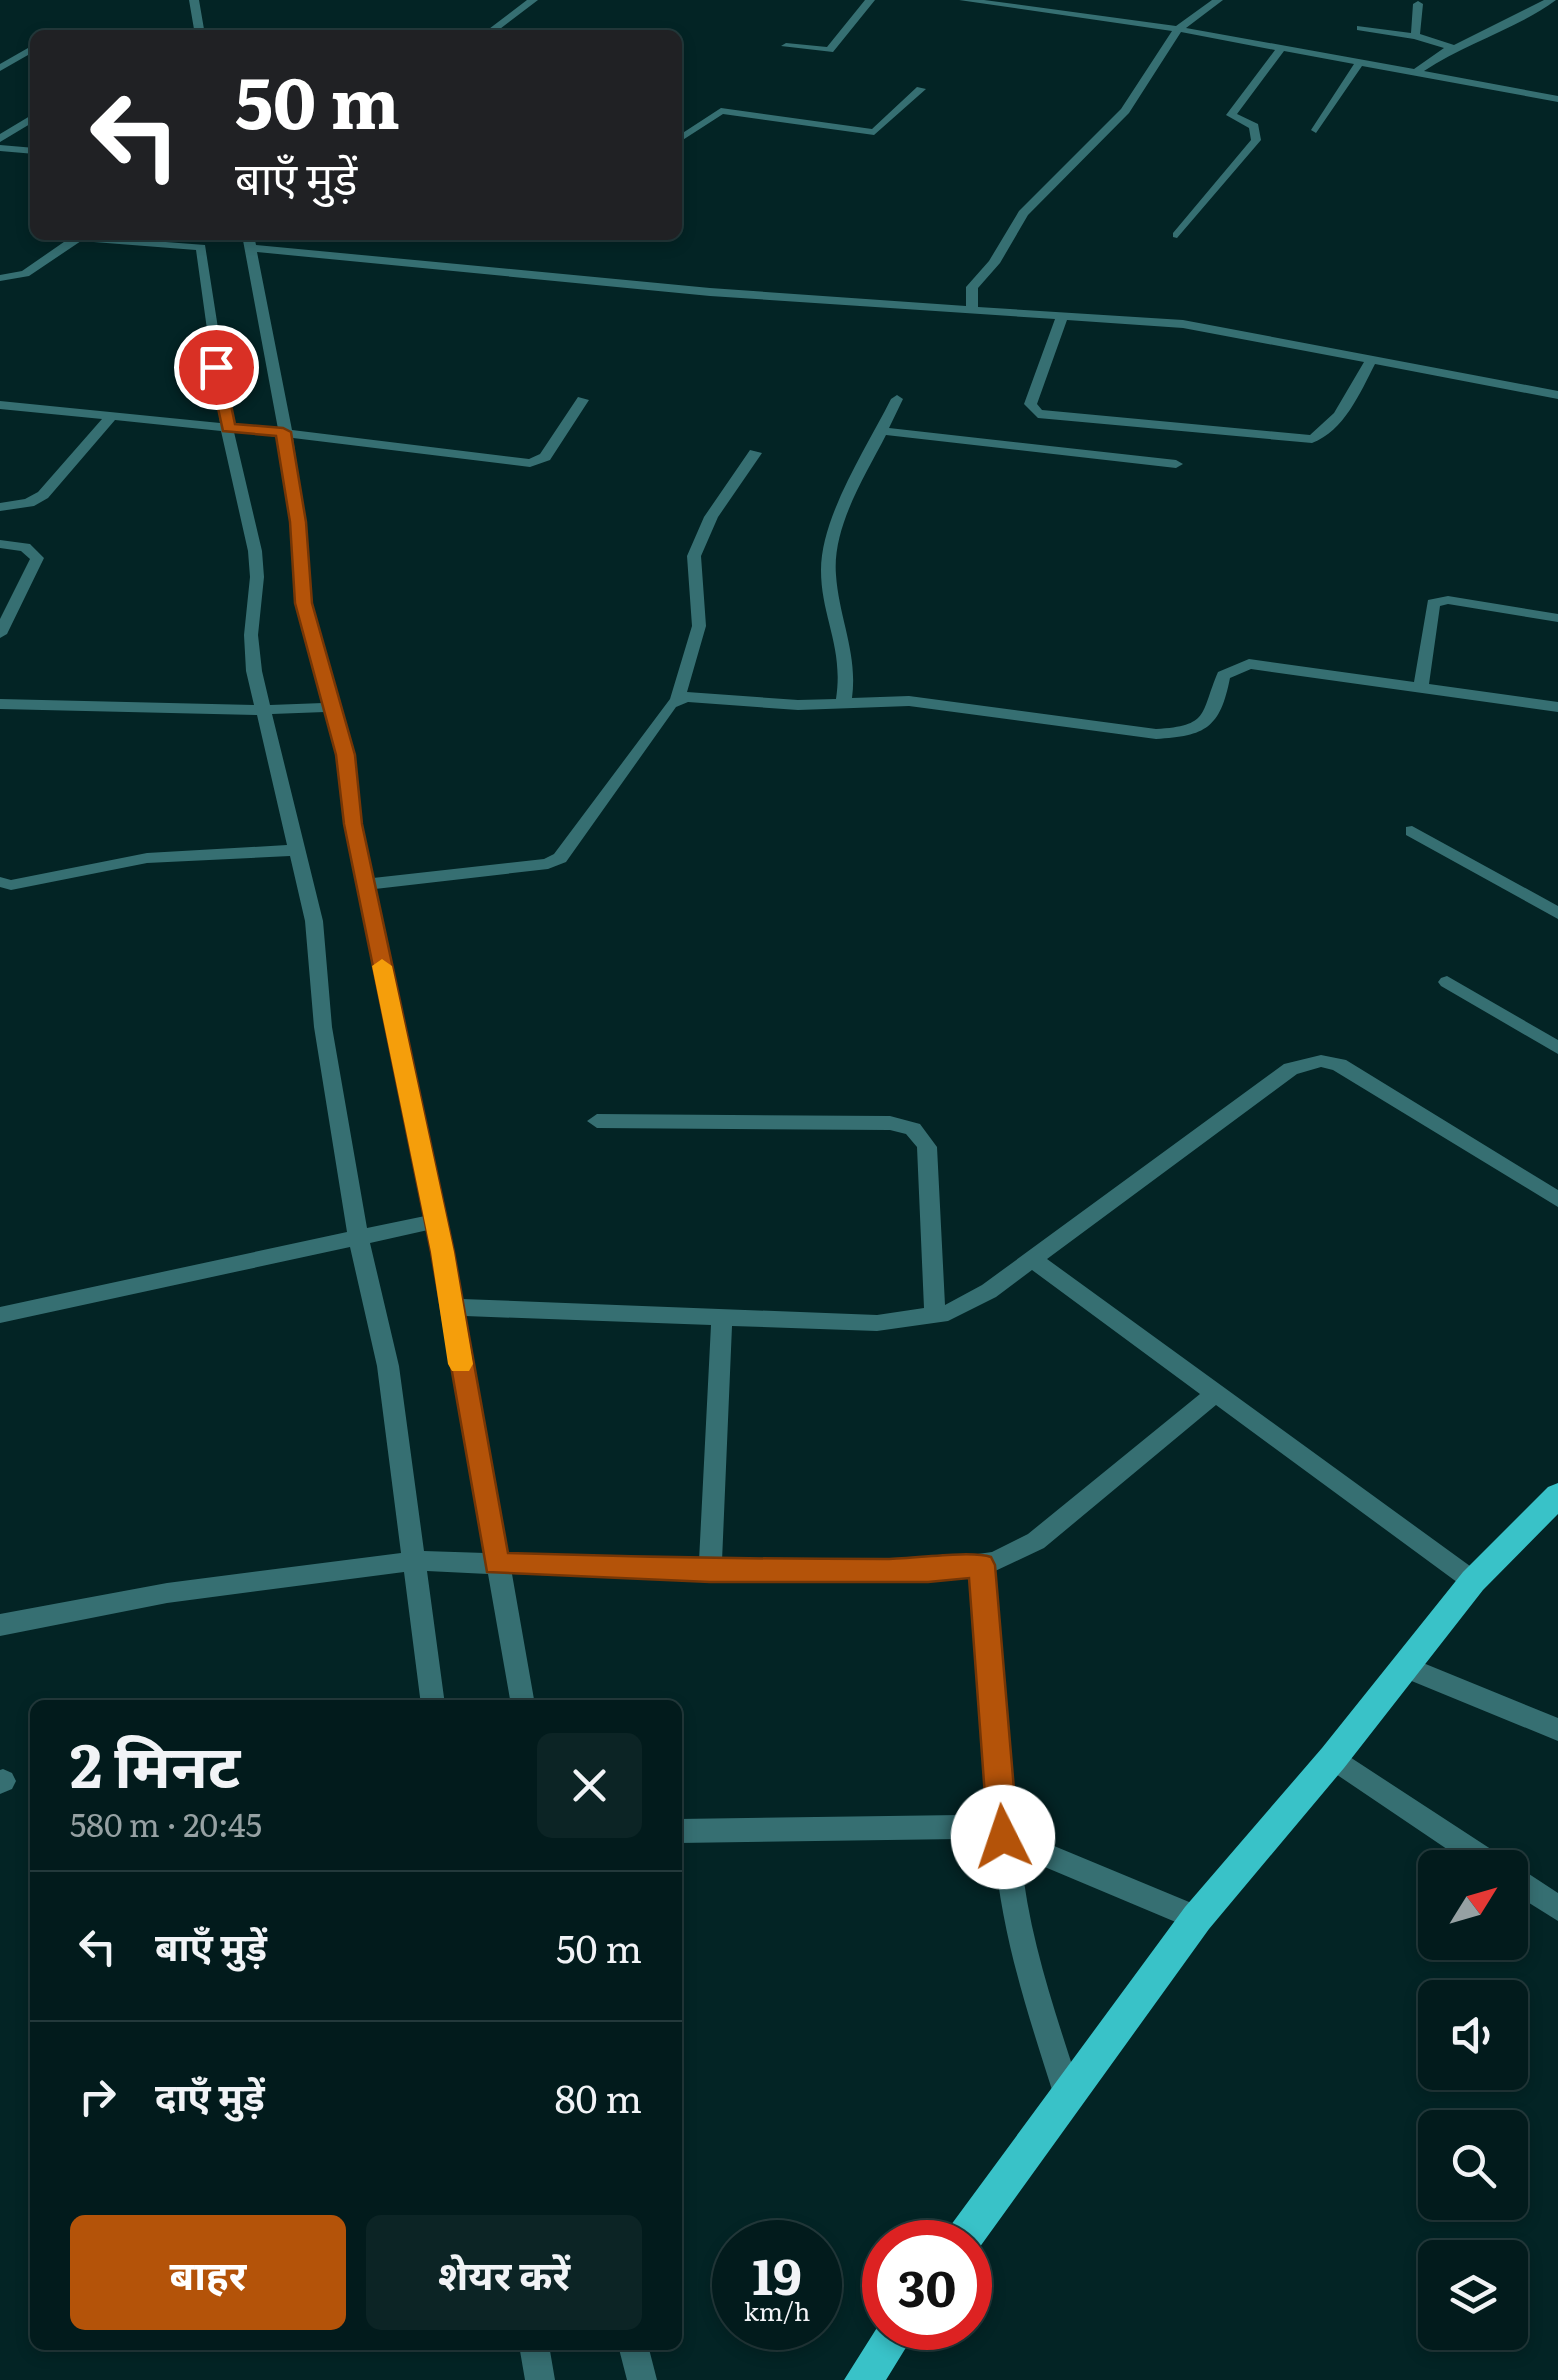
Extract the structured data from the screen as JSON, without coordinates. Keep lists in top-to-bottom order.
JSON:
{
  "north": "top right",
  "page": {
    "turn": ["50 m", "बाएँ मुड़ें"],
    "heading": ["2 मिनट", "580 m · 20:45"],
    "list": [
      {
        "name": "बाएँ मुड़ें",
        "value": "50 m"
      },
      {
        "name": "दाएँ मुड़ें",
        "value": "80 m"
      }
    ],
    "buttons": ["बाहर", "शेयर करें"],
    "speed": "19 km/h",
    "limit": "30"
  }
}
